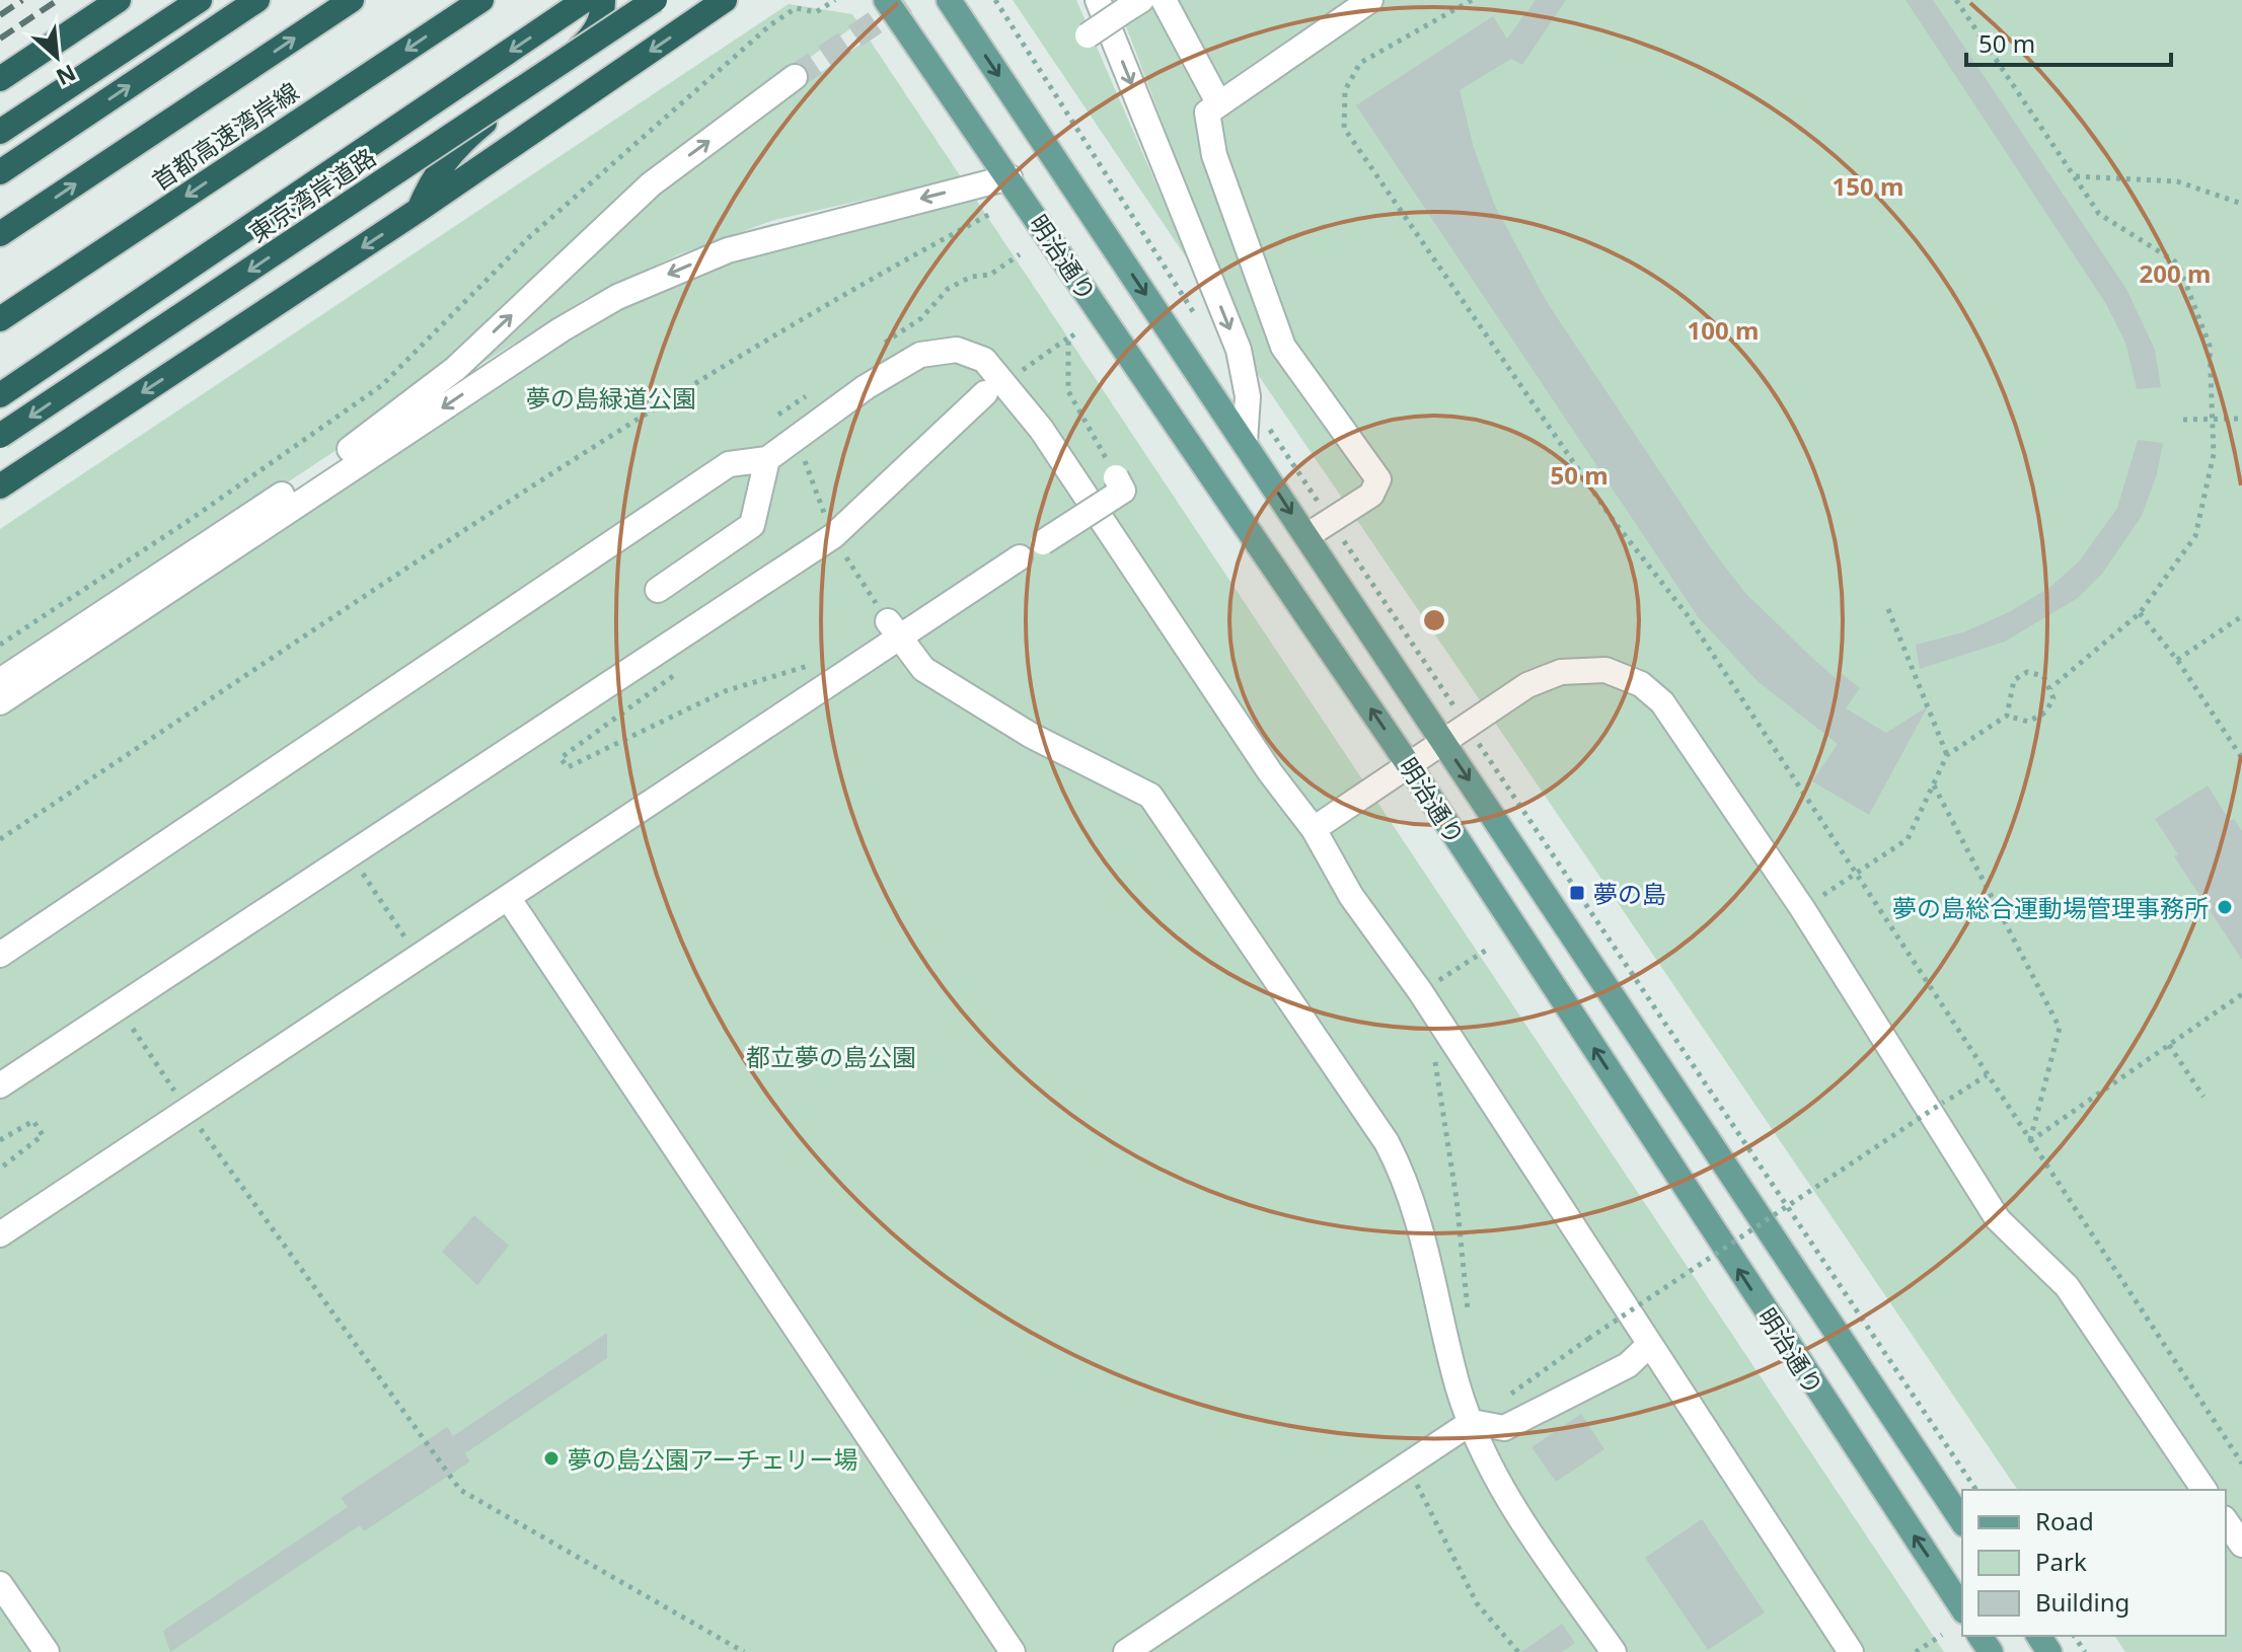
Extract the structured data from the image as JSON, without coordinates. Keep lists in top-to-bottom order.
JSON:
{
  "streets": {
    "highway": ["首都高速湾岸線", "東京湾岸道路"],
    "main road": ["明治通り"]
  },
  "parks": ["夢の島緑道公園", "都立夢の島公園"],
  "places": {
    "transit": ["夢の島"],
    "other": ["夢の島総合運動場管理事務所", "夢の島公園アーチェリー場"]
  },
  "legend": ["Road", "Park", "Building"],
  "scale_bar": "50 m",
  "north": "bottom right",
  "rings": [
    "150 m",
    "200 m",
    "100 m",
    "50 m"
  ]
}
